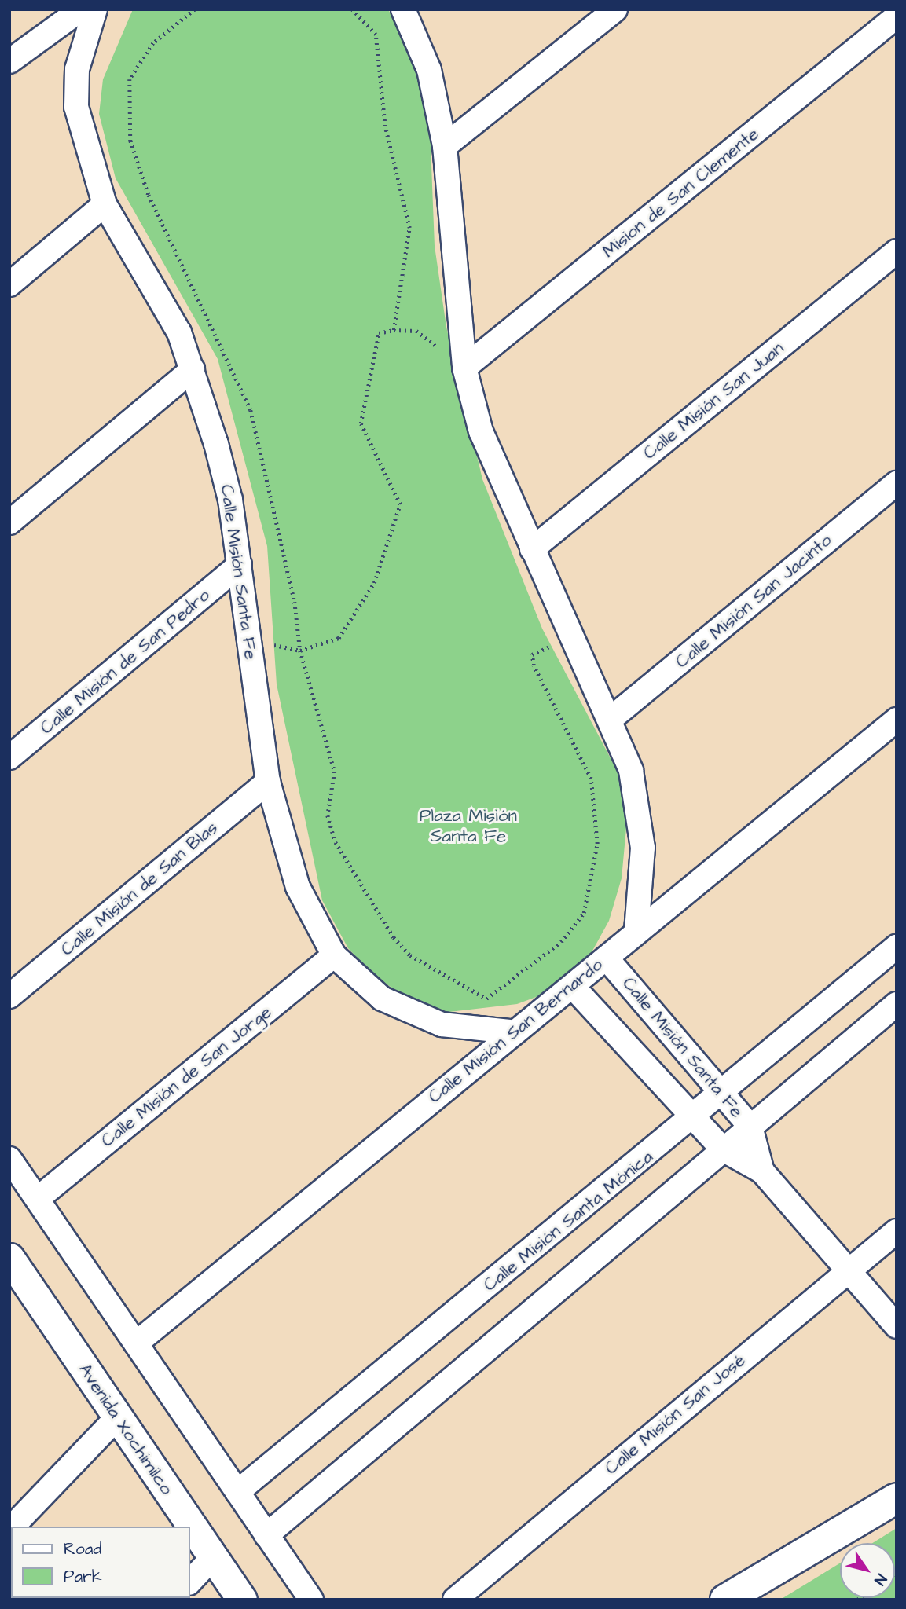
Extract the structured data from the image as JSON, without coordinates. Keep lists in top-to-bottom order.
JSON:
{
  "streets": {
    "street": [
      "Mision de San Clemente",
      "Calle Misión San Juan",
      "Calle Misión Santa Fe",
      "Calle Misión San Jacinto",
      "Calle Misión de San Pedro",
      "Calle Misión de San Blas",
      "Calle Misión San Bernardo",
      "Calle Misión de San Jorge",
      "Calle Misión Santa Mónica",
      "Calle Misión San José",
      "Avenida Xochimilco"
    ]
  },
  "crossings": [
    ["Calle Misión Santa Fe", "Calle Misión de San Pedro"],
    ["Calle Misión Santa Fe", "Calle Misión de San Blas"],
    ["Calle Misión Santa Fe", "Calle Misión San Bernardo"],
    ["Calle Misión Santa Fe", "Calle Misión de San Jorge"],
    ["Calle Misión Santa Fe", "Calle Misión Santa Mónica"],
    ["Calle Misión Santa Fe", "Calle Misión San José"]
  ],
  "parks": ["Plaza Misión Santa Fe"],
  "legend": ["Road", "Park"],
  "north": "bottom right"
}
